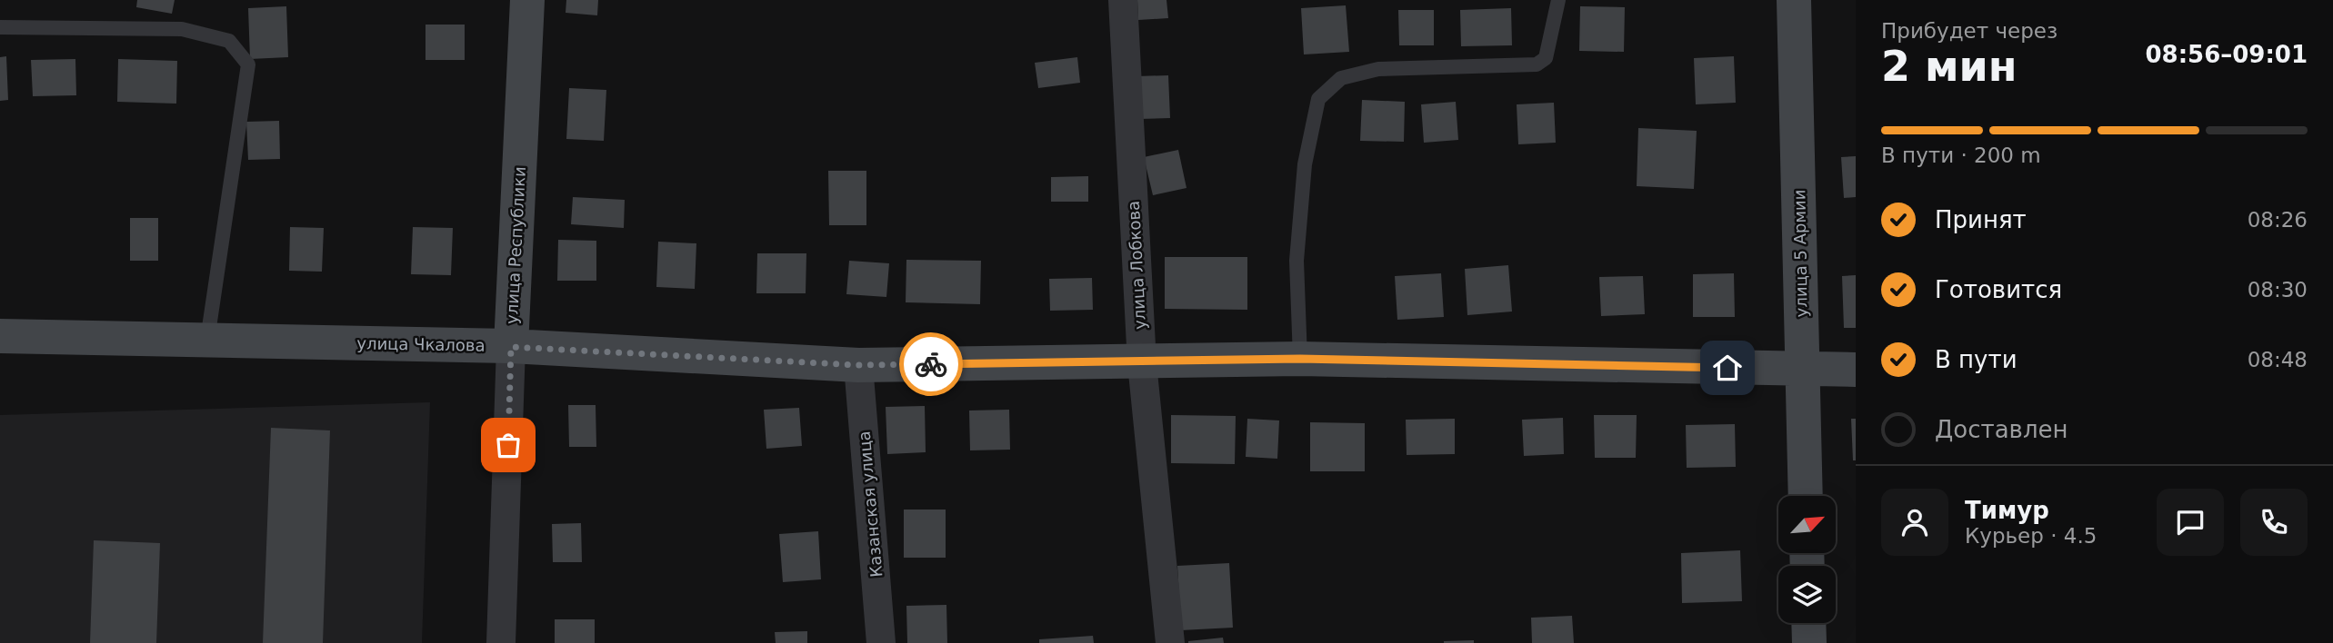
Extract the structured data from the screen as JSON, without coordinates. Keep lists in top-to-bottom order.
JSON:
{
  "streets": {
    "main road": ["улица Республики", "улица 5 Армии", "улица Чкалова"],
    "street": ["улица Лобкова", "Казанская улица"]
  },
  "crossings": [
    ["улица Республики", "улица Чкалова"],
    ["улица 5 Армии", "улица Чкалова"],
    ["улица Лобкова", "улица Чкалова"],
    ["улица Чкалова", "Казанская улица"]
  ],
  "north": "top right",
  "page": {
    "heading": ["2 мин", "Прибудет через", "08:56–09:01"],
    "panel": ["Тимур", "Курьер · 4.5"],
    "bar": "В пути · 200 m",
    "list": [
      ["Принят", "08:26"],
      ["Готовится", "08:30"],
      ["В пути", "08:48"],
      "Доставлен"
    ]
  }
}
